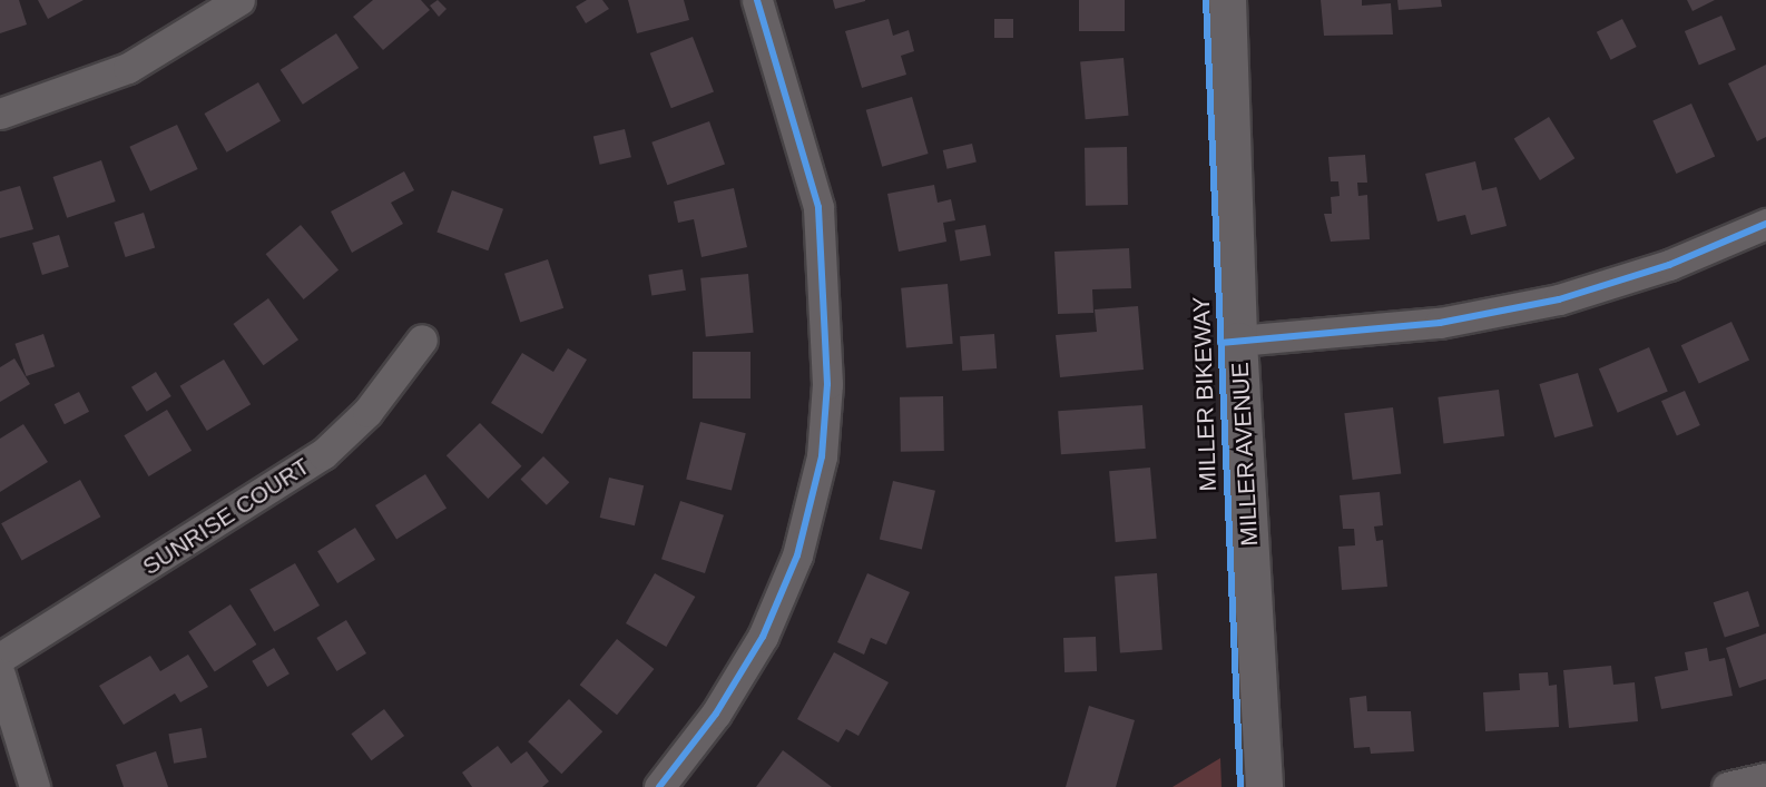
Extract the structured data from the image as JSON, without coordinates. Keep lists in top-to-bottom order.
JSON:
{
  "streets": {
    "main road": ["MILLER AVENUE"],
    "street": ["SUNRISE COURT"],
    "cycle path": ["MILLER BIKEWAY"]
  }
}
